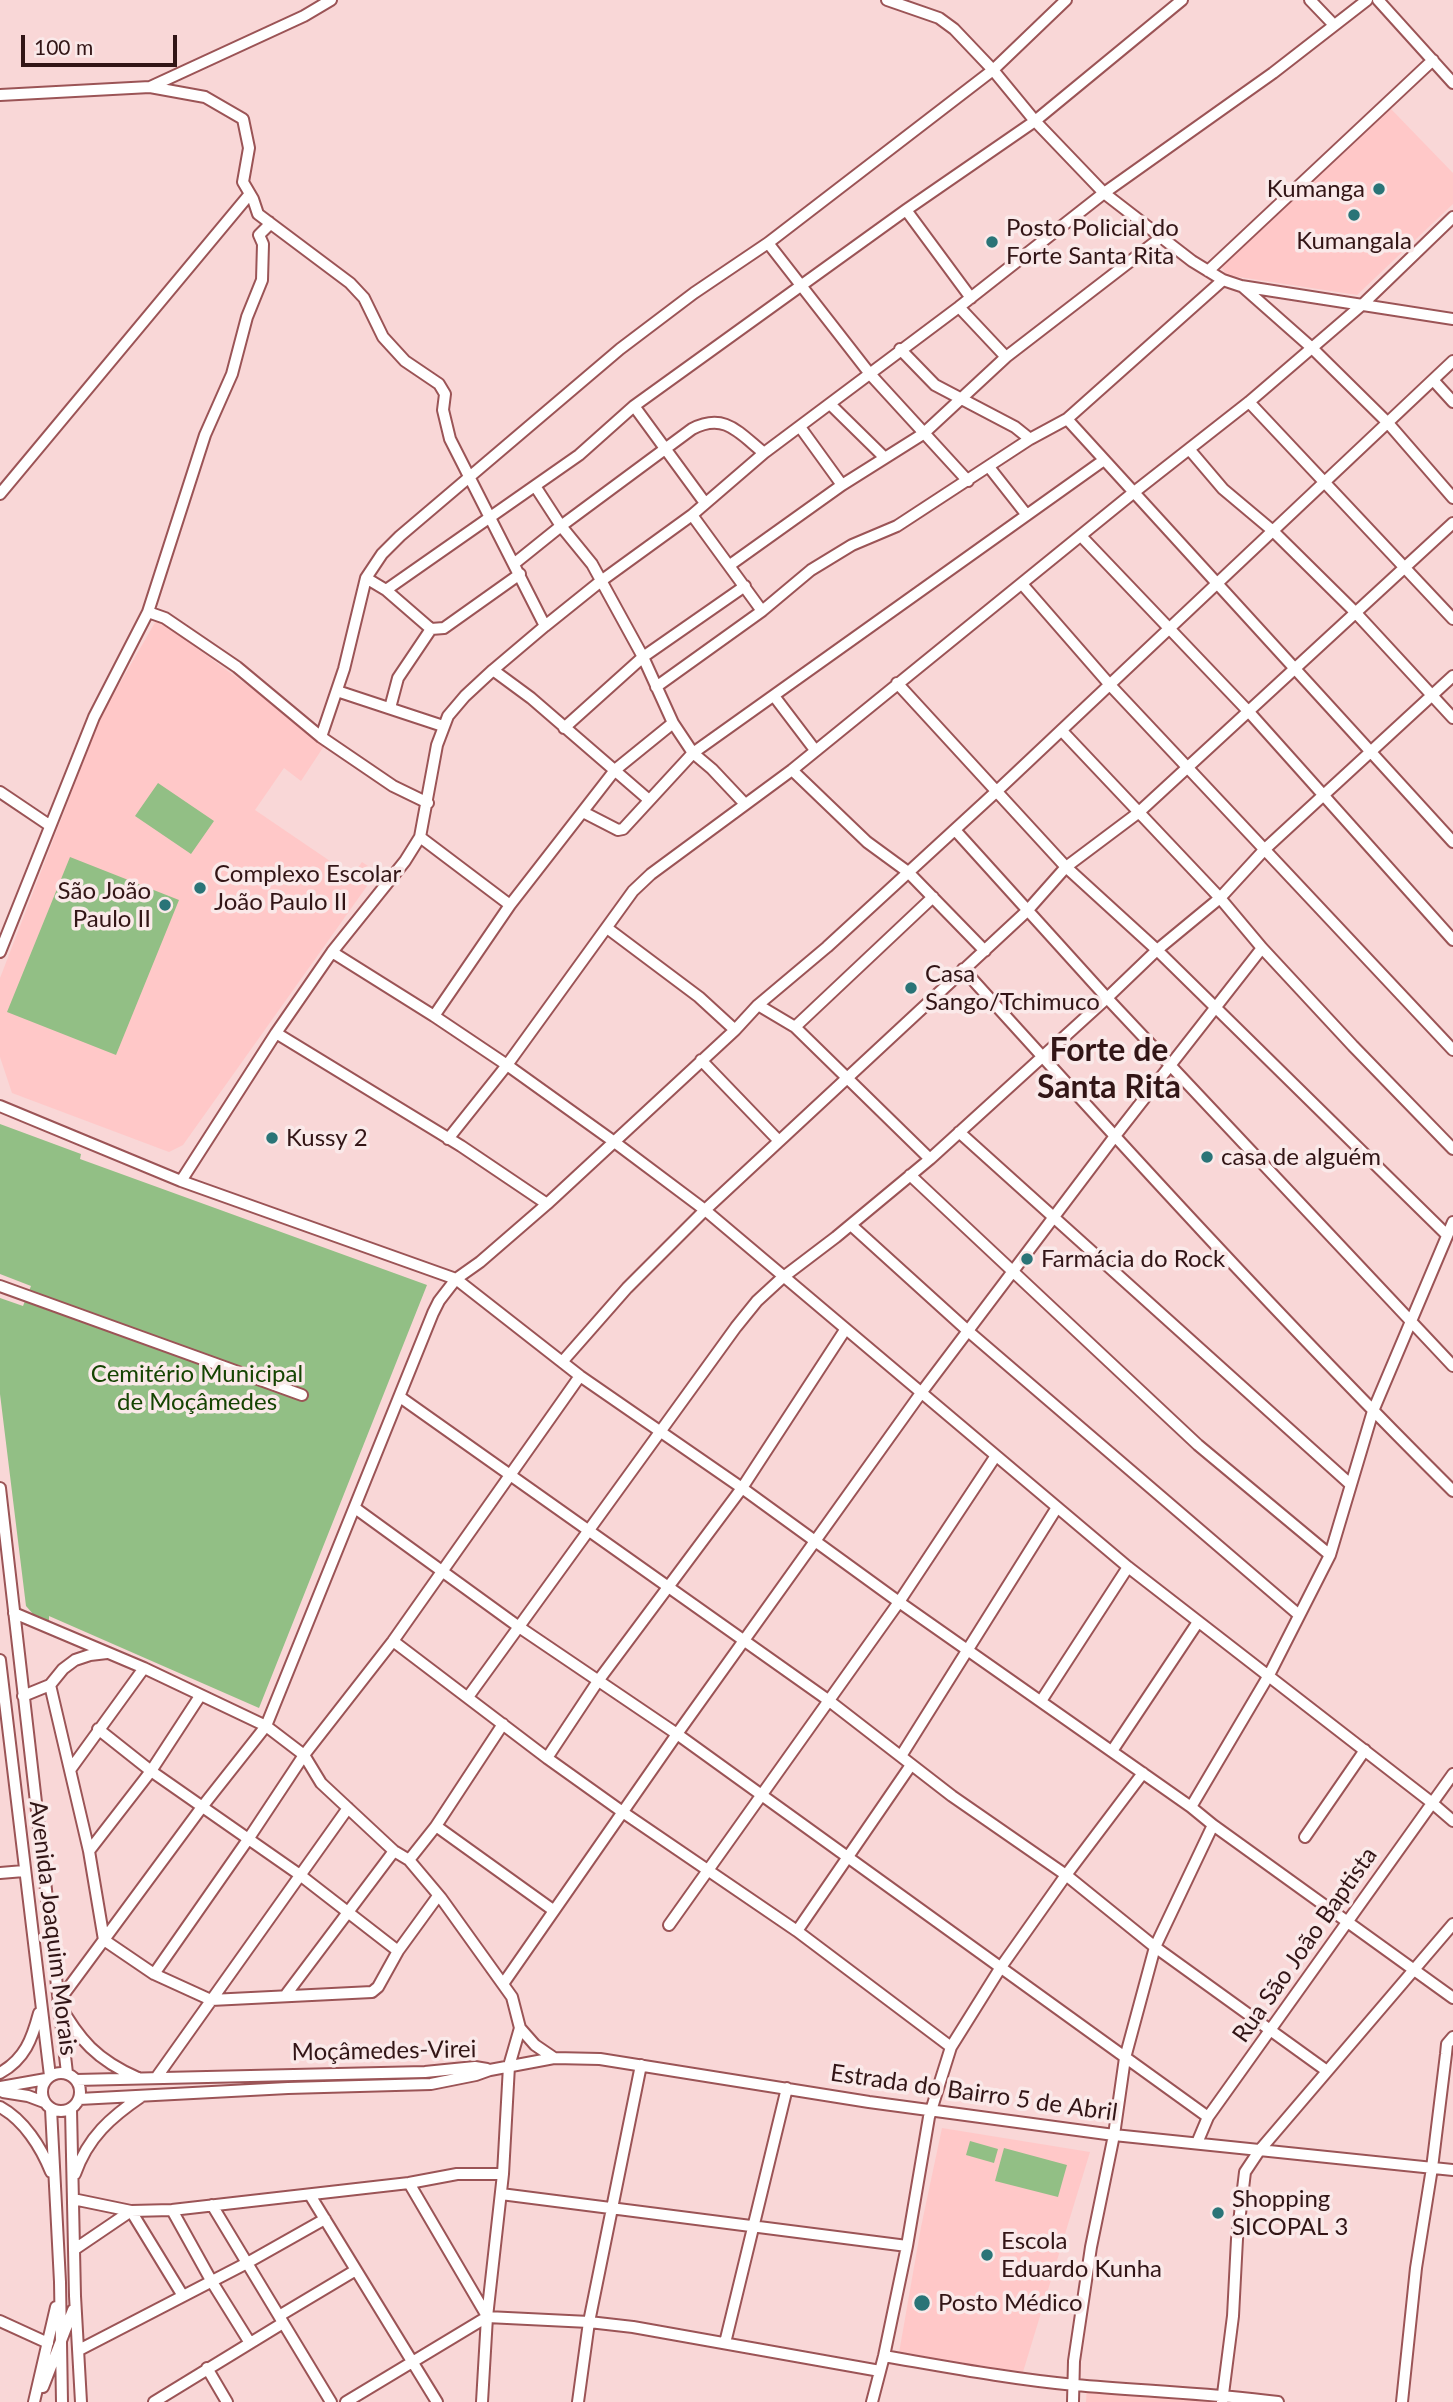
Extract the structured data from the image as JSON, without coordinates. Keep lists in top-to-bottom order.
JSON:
{
  "streets": {
    "street": [
      "Avenida Joaquim Morais",
      "Rua São João Baptista",
      "Moçâmedes-Virei",
      "Estrada do Bairro 5 de Abril"
    ]
  },
  "crossings": [
    ["Avenida Joaquim Morais", "Moçâmedes-Virei"],
    ["Rua São João Baptista", "Estrada do Bairro 5 de Abril"],
    ["Moçâmedes-Virei", "Estrada do Bairro 5 de Abril"]
  ],
  "districts": ["Forte de Santa Rita"],
  "parks": ["Cemitério Municipal de Moçâmedes"],
  "places": [
    "Kumanga",
    "Kumangala",
    "Posto Policial do Forte Santa Rita",
    "Complexo Escolar João Paulo II",
    "São João Paulo II",
    "Casa Sango/Tchimuco",
    "Kussy 2",
    "casa de alguém",
    "Farmácia do Rock",
    "Shopping SICOPAL 3",
    "Escola Eduardo Kunha",
    "Posto Médico"
  ],
  "scale_bar": "100 m"
}
